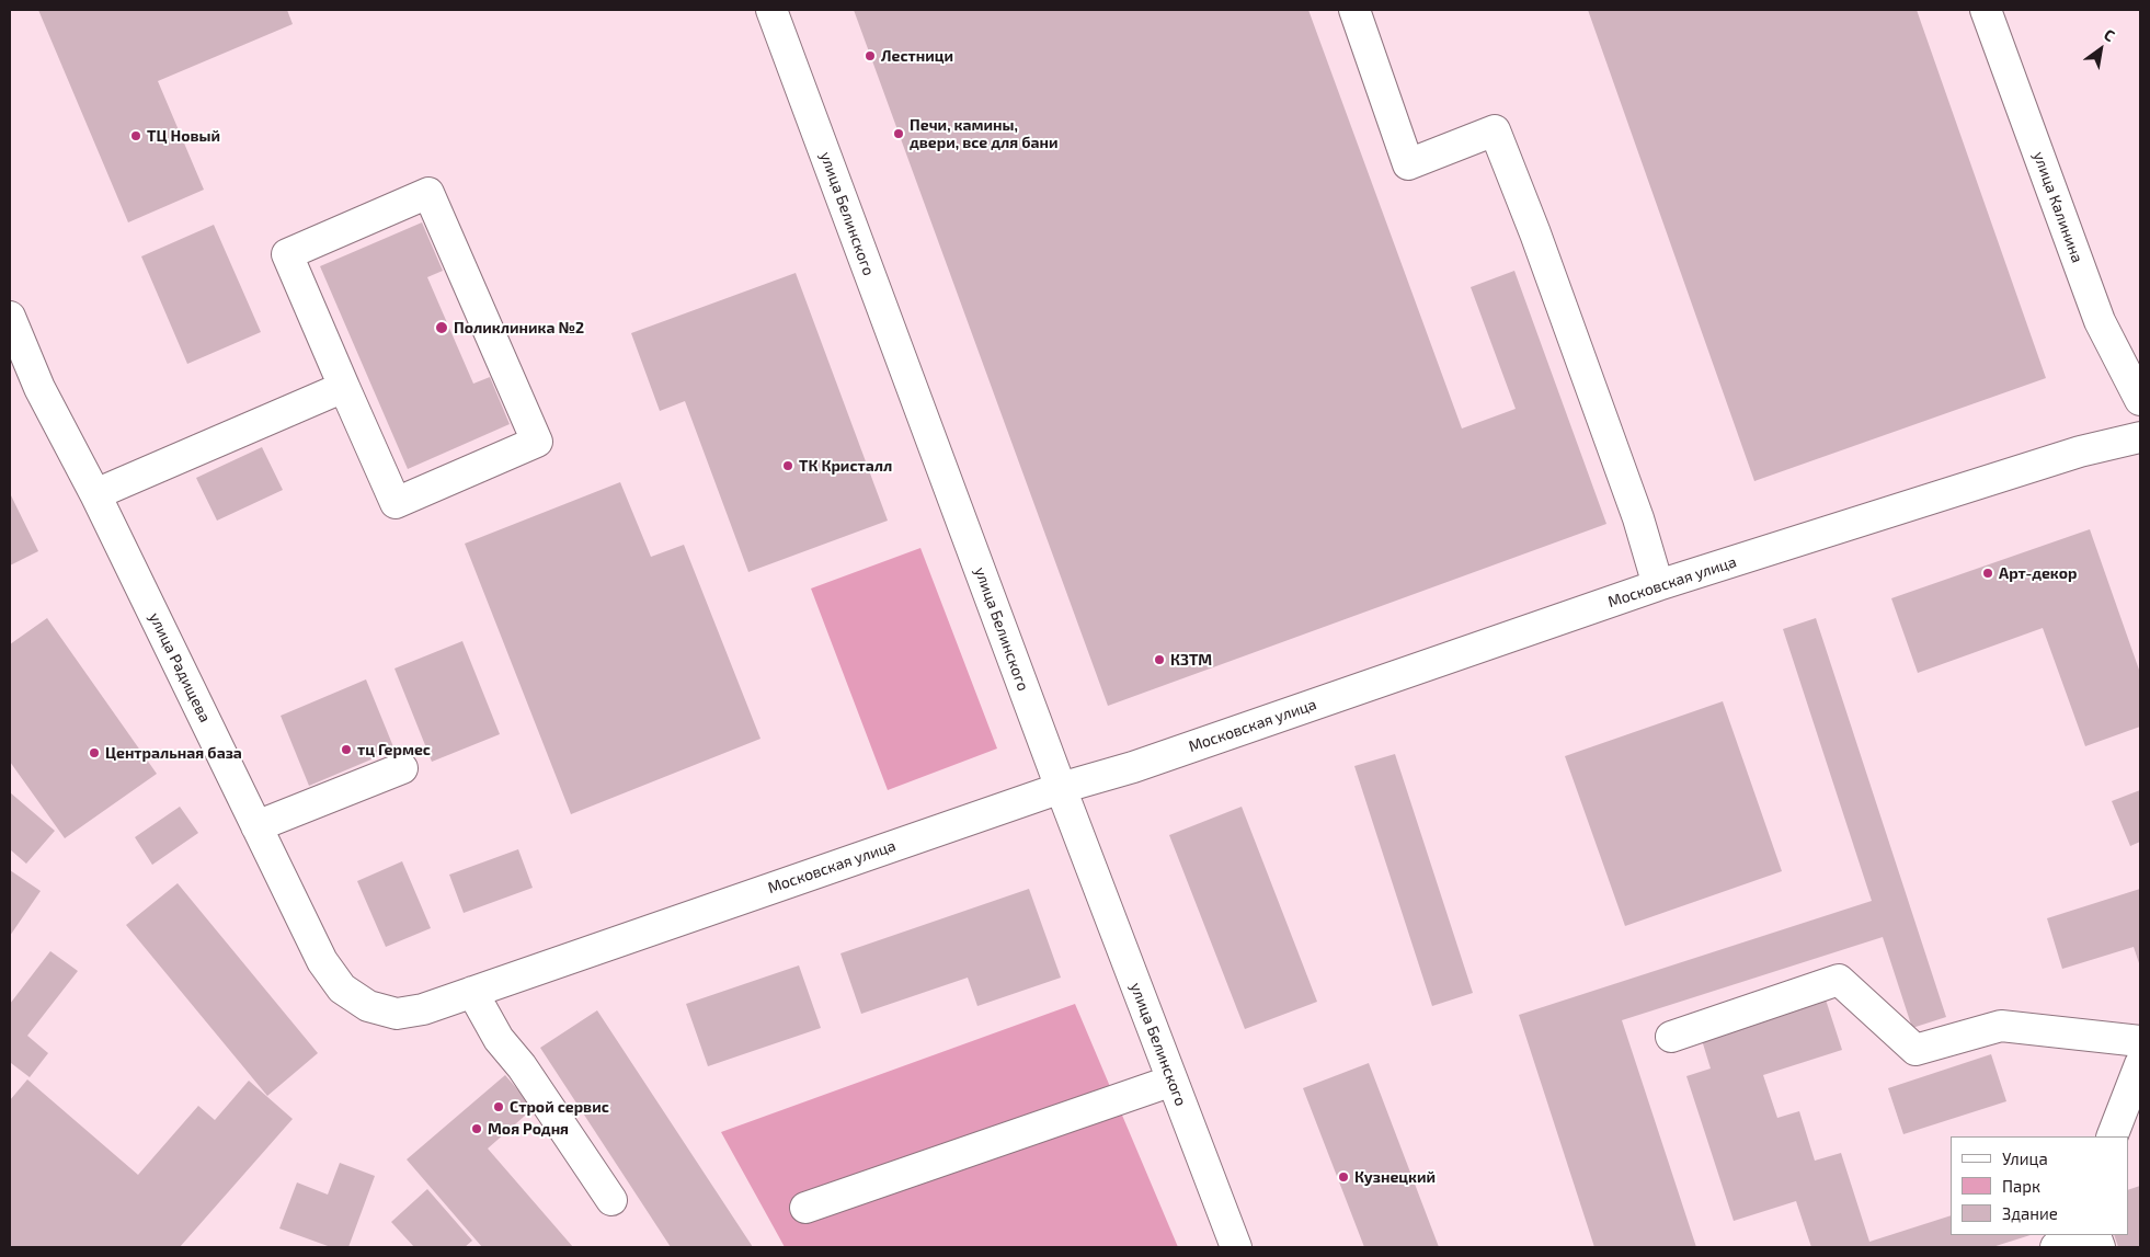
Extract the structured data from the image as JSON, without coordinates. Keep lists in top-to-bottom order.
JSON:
{
  "streets": {
    "street": [
      "улица Калинина",
      "улица Белинского",
      "Московская улица",
      "улица Радищева"
    ]
  },
  "crossings": [
    ["улица Белинского", "Московская улица"],
    ["Московская улица", "улица Радищева"]
  ],
  "places": [
    "Лестници",
    "Печи, камины, двери, все для бани",
    "ТЦ Новый",
    "Поликлиника №2",
    "ТК Кристалл",
    "Арт-декор",
    "КЗТМ",
    "тц Гермес",
    "Центральная база",
    "Строй сервис",
    "Моя Родня",
    "Кузнецкий"
  ],
  "legend": ["Улица", "Парк", "Здание"],
  "north": "top right"
}
